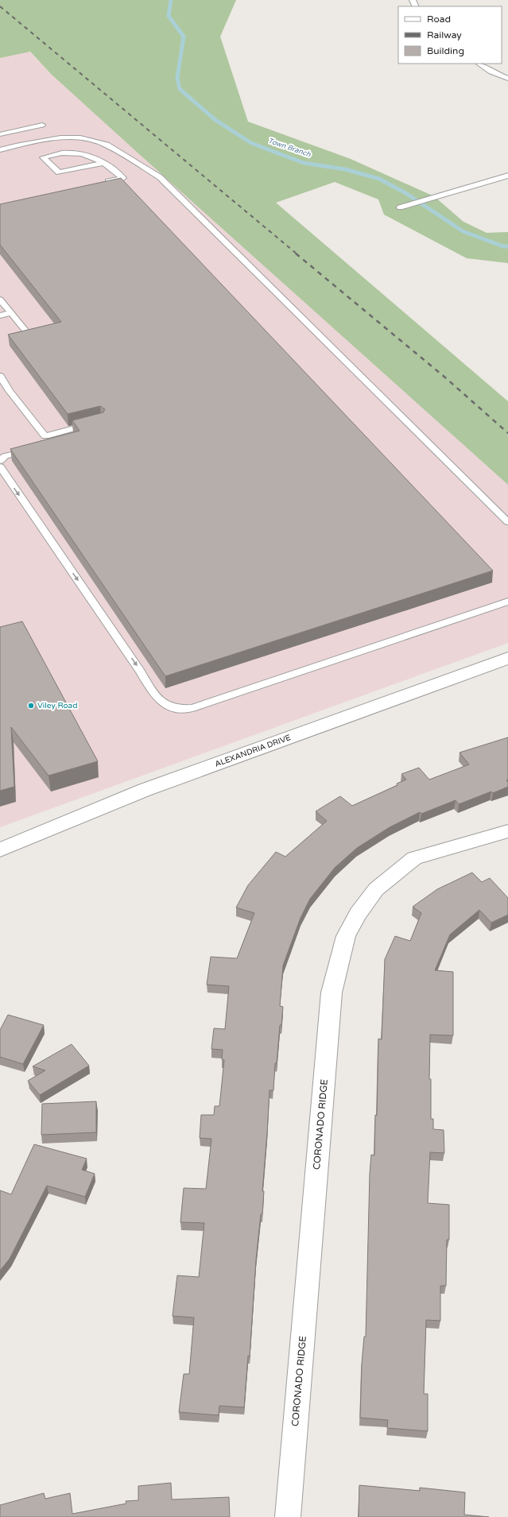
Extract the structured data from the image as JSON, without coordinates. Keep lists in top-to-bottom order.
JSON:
{
  "streets": {
    "street": ["ALEXANDRIA DRIVE", "CORONADO RIDGE"]
  },
  "water": ["Town Branch"],
  "places": ["Viley Road"],
  "legend": ["Road", "Railway", "Building"]
}
